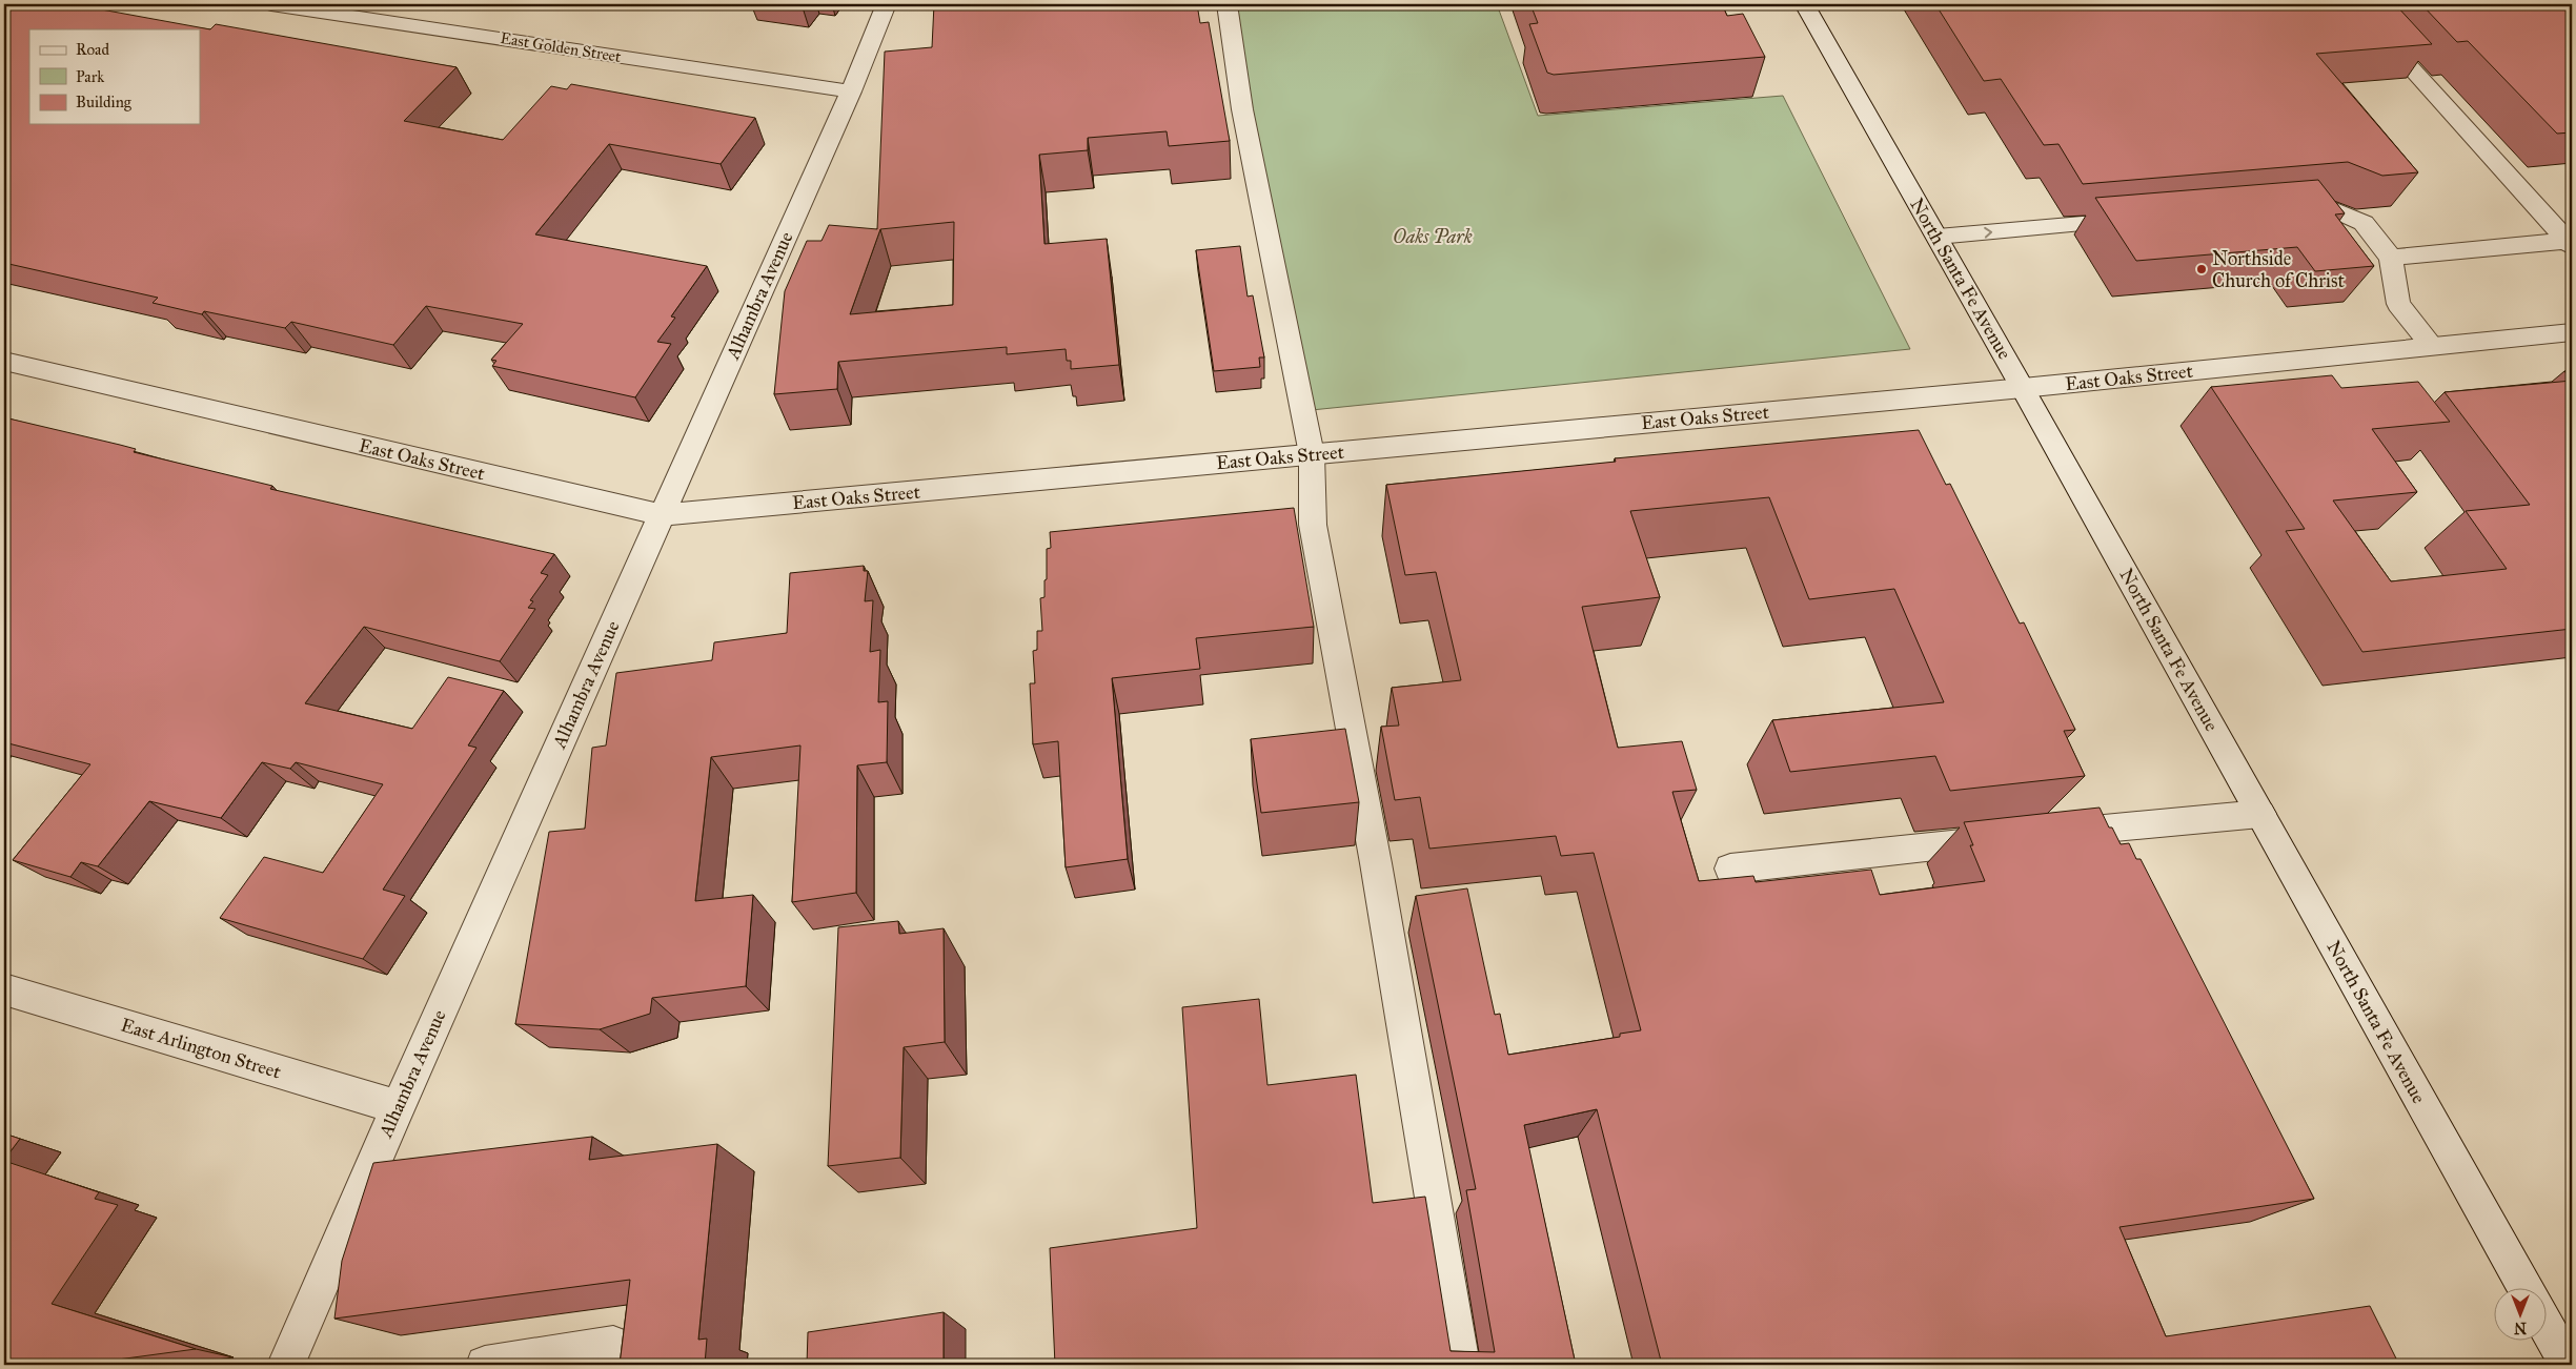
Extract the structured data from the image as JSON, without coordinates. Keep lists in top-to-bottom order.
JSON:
{
  "streets": {
    "street": [
      "East Golden Street",
      "North Santa Fe Avenue",
      "Alhambra Avenue",
      "East Oaks Street",
      "East Arlington Street"
    ]
  },
  "crossings": [
    ["East Golden Street", "Alhambra Avenue"],
    ["North Santa Fe Avenue", "East Oaks Street"],
    ["Alhambra Avenue", "East Oaks Street"],
    ["Alhambra Avenue", "East Arlington Street"]
  ],
  "parks": ["Oaks Park"],
  "places": ["Northside Church of Christ"],
  "legend": ["Road", "Park", "Building"],
  "north": "bottom"
}
